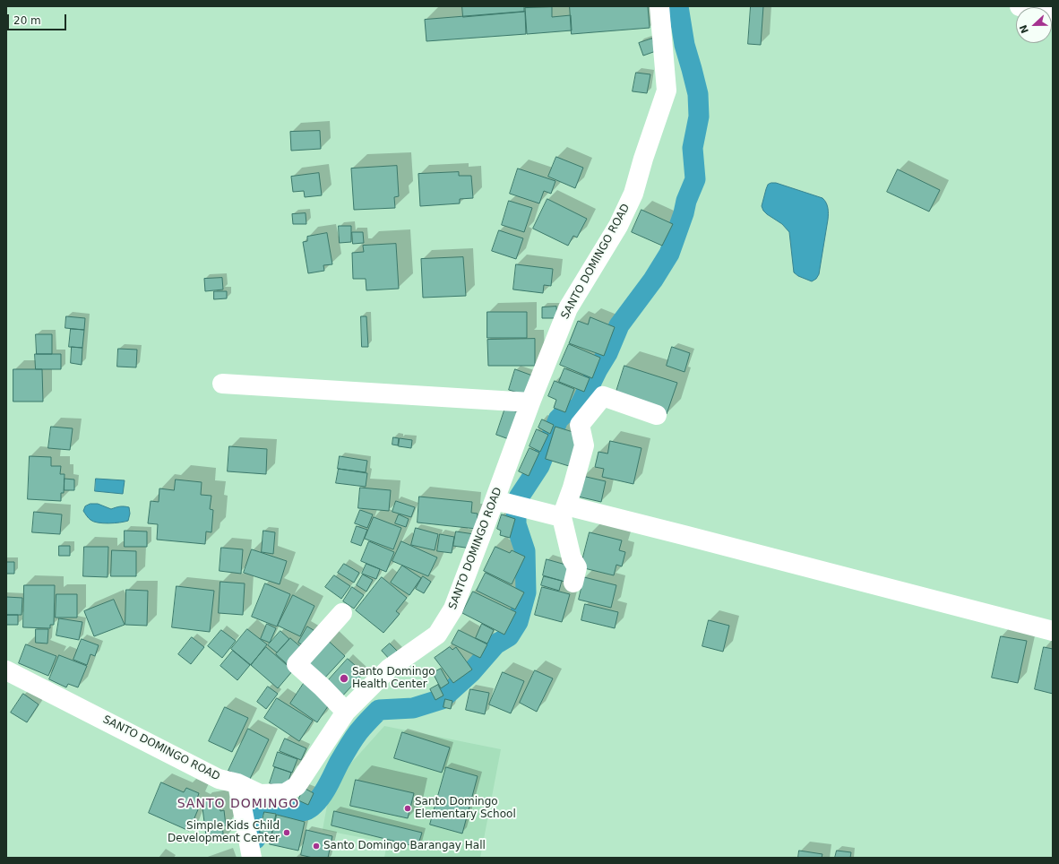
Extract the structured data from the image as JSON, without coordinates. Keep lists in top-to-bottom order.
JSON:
{
  "streets": {
    "street": ["SANTO DOMINGO ROAD"]
  },
  "districts": ["SANTO DOMINGO"],
  "places": [
    "Santo Domingo Health Center",
    "Santo Domingo Elementary School",
    "Simple Kids Child Development Center",
    "Santo Domingo Barangay Hall"
  ],
  "scale_bar": "20 m",
  "north": "left"
}
